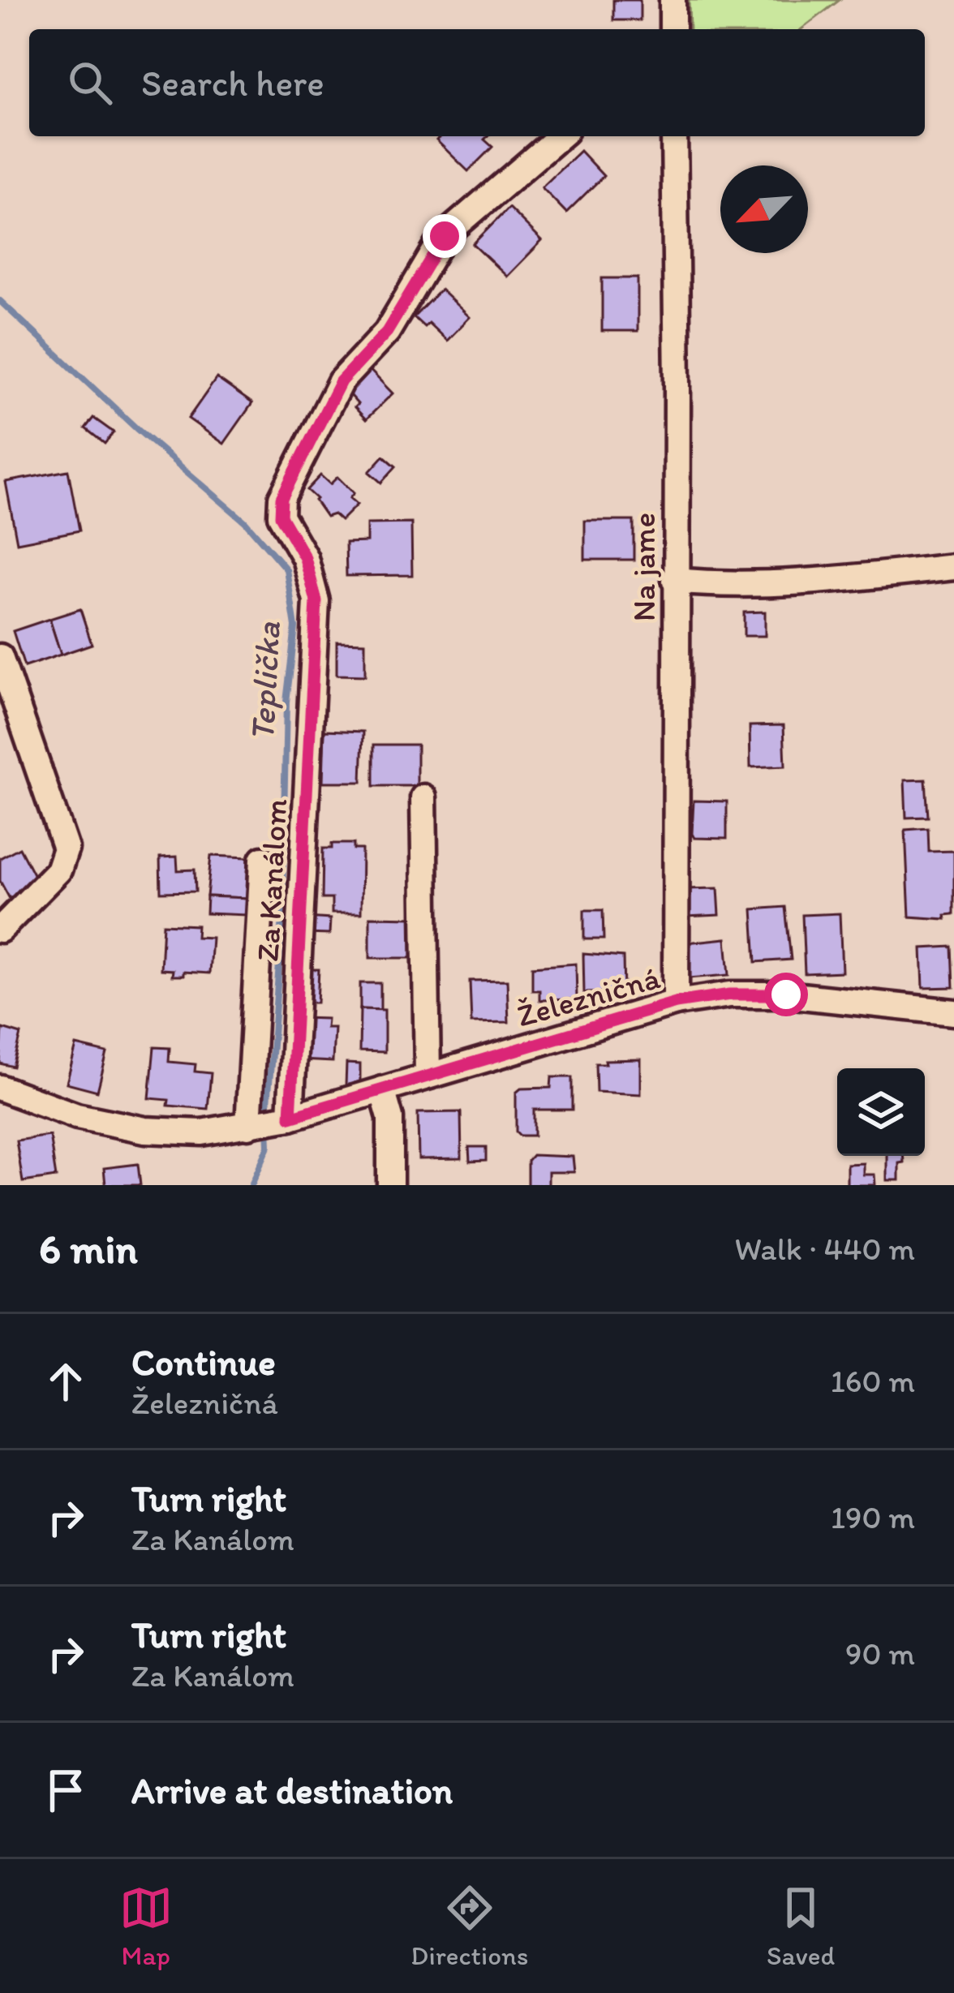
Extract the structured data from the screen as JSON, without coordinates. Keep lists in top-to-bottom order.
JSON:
{
  "streets": {
    "street": ["Na jame", "Za Kanálom", "Železničná"]
  },
  "crossings": [
    ["Na jame", "Železničná"],
    ["Za Kanálom", "Železničná"]
  ],
  "water": ["Teplička"],
  "north": "bottom left",
  "page": {
    "search": "Search here",
    "heading": ["6 min", "Walk · 440 m"],
    "list": [
      ["Continue", "Železničná", "160 m"],
      ["Turn right", "Za Kanálom", "190 m"],
      ["Turn right", "Za Kanálom", "90 m"],
      "Arrive at destination"
    ],
    "nav": ["Map", "Directions", "Saved"]
  }
}
